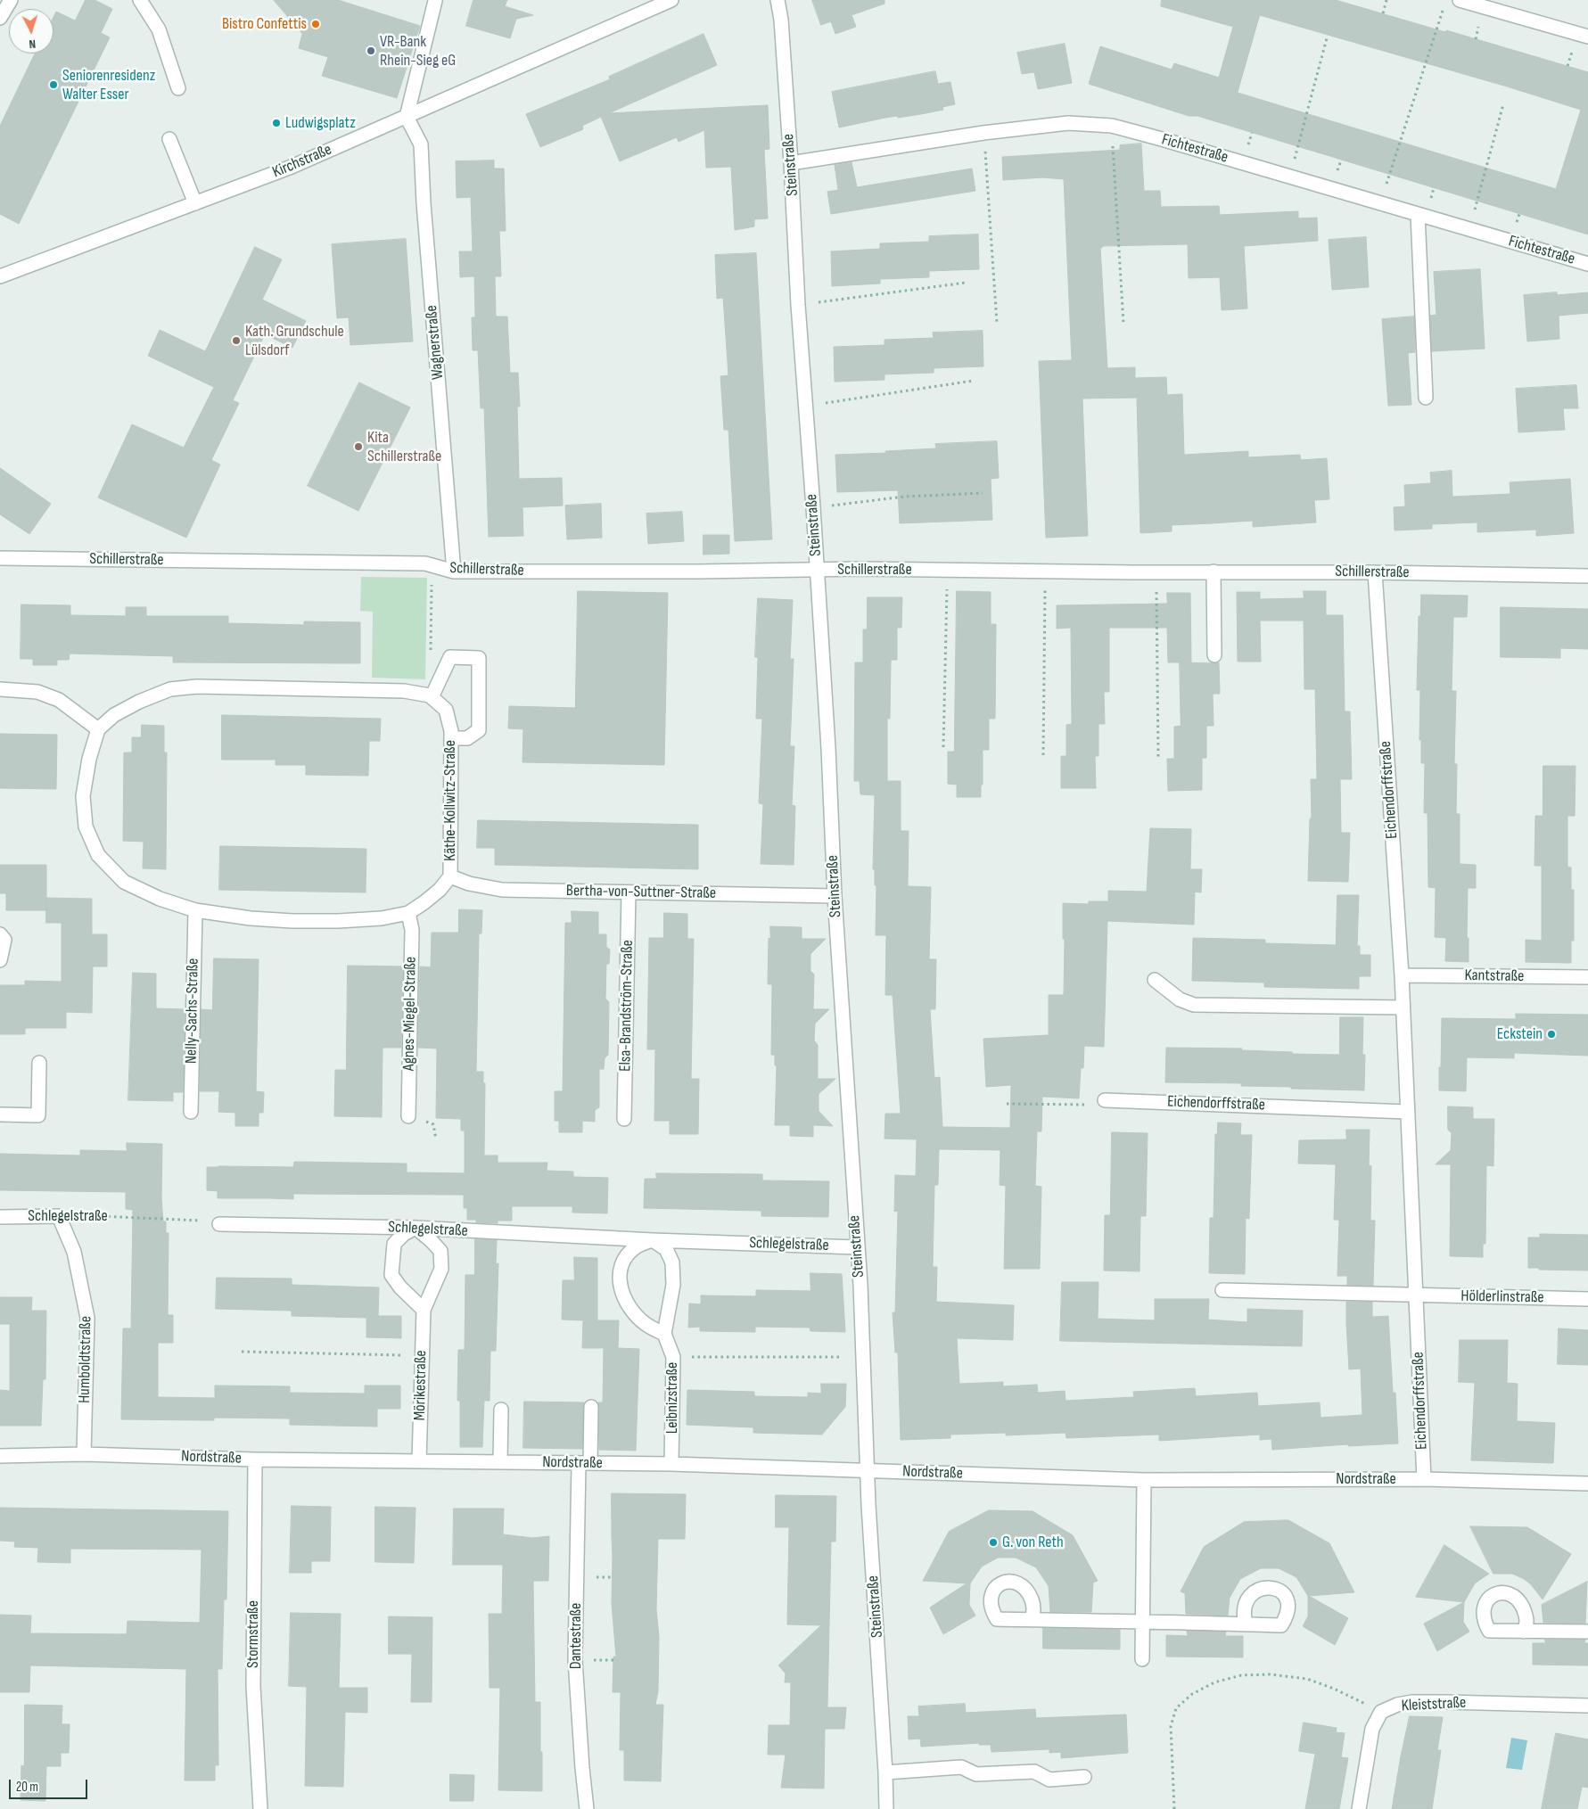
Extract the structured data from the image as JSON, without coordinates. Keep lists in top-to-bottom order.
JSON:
{
  "streets": {
    "street": [
      "Fichtestraße",
      "Kirchstraße",
      "Steinstraße",
      "Wagnerstraße",
      "Schillerstraße",
      "Eichendorffstraße",
      "Käthe-Kollwitz-Straße",
      "Bertha-von-Suttner-Straße",
      "Kantstraße",
      "Elsa-Brandström-Straße",
      "Nelly-Sachs-Straße",
      "Agnes-Miegel-Straße",
      "Schlegelstraße",
      "Hölderlinstraße",
      "Humboldtstraße",
      "Mörikestraße",
      "Leibnizstraße",
      "Nordstraße",
      "Stormstraße",
      "Dantestraße",
      "Kleiststraße"
    ]
  },
  "crossings": [
    ["Fichtestraße", "Steinstraße"],
    ["Kirchstraße", "Wagnerstraße"],
    ["Steinstraße", "Schillerstraße"],
    ["Steinstraße", "Bertha-von-Suttner-Straße"],
    ["Steinstraße", "Schlegelstraße"],
    ["Steinstraße", "Nordstraße"],
    ["Wagnerstraße", "Schillerstraße"],
    ["Schillerstraße", "Eichendorffstraße"],
    ["Eichendorffstraße", "Kantstraße"],
    ["Eichendorffstraße", "Hölderlinstraße"],
    ["Eichendorffstraße", "Nordstraße"],
    ["Käthe-Kollwitz-Straße", "Bertha-von-Suttner-Straße"],
    ["Käthe-Kollwitz-Straße", "Nelly-Sachs-Straße"],
    ["Käthe-Kollwitz-Straße", "Agnes-Miegel-Straße"],
    ["Bertha-von-Suttner-Straße", "Elsa-Brandström-Straße"],
    ["Schlegelstraße", "Humboldtstraße"],
    ["Schlegelstraße", "Mörikestraße"],
    ["Humboldtstraße", "Nordstraße"],
    ["Mörikestraße", "Nordstraße"],
    ["Leibnizstraße", "Nordstraße"],
    ["Nordstraße", "Stormstraße"],
    ["Nordstraße", "Dantestraße"]
  ],
  "places": [
    "Bistro Confettis",
    "VR-Bank Rhein-Sieg eG",
    "Seniorenresidenz Walter Esser",
    "Ludwigsplatz",
    "Kath. Grundschule Lülsdorf",
    "Kita Schillerstraße",
    "Eckstein",
    "G. von Reth"
  ],
  "scale_bar": "20 m",
  "north": "bottom"
}
